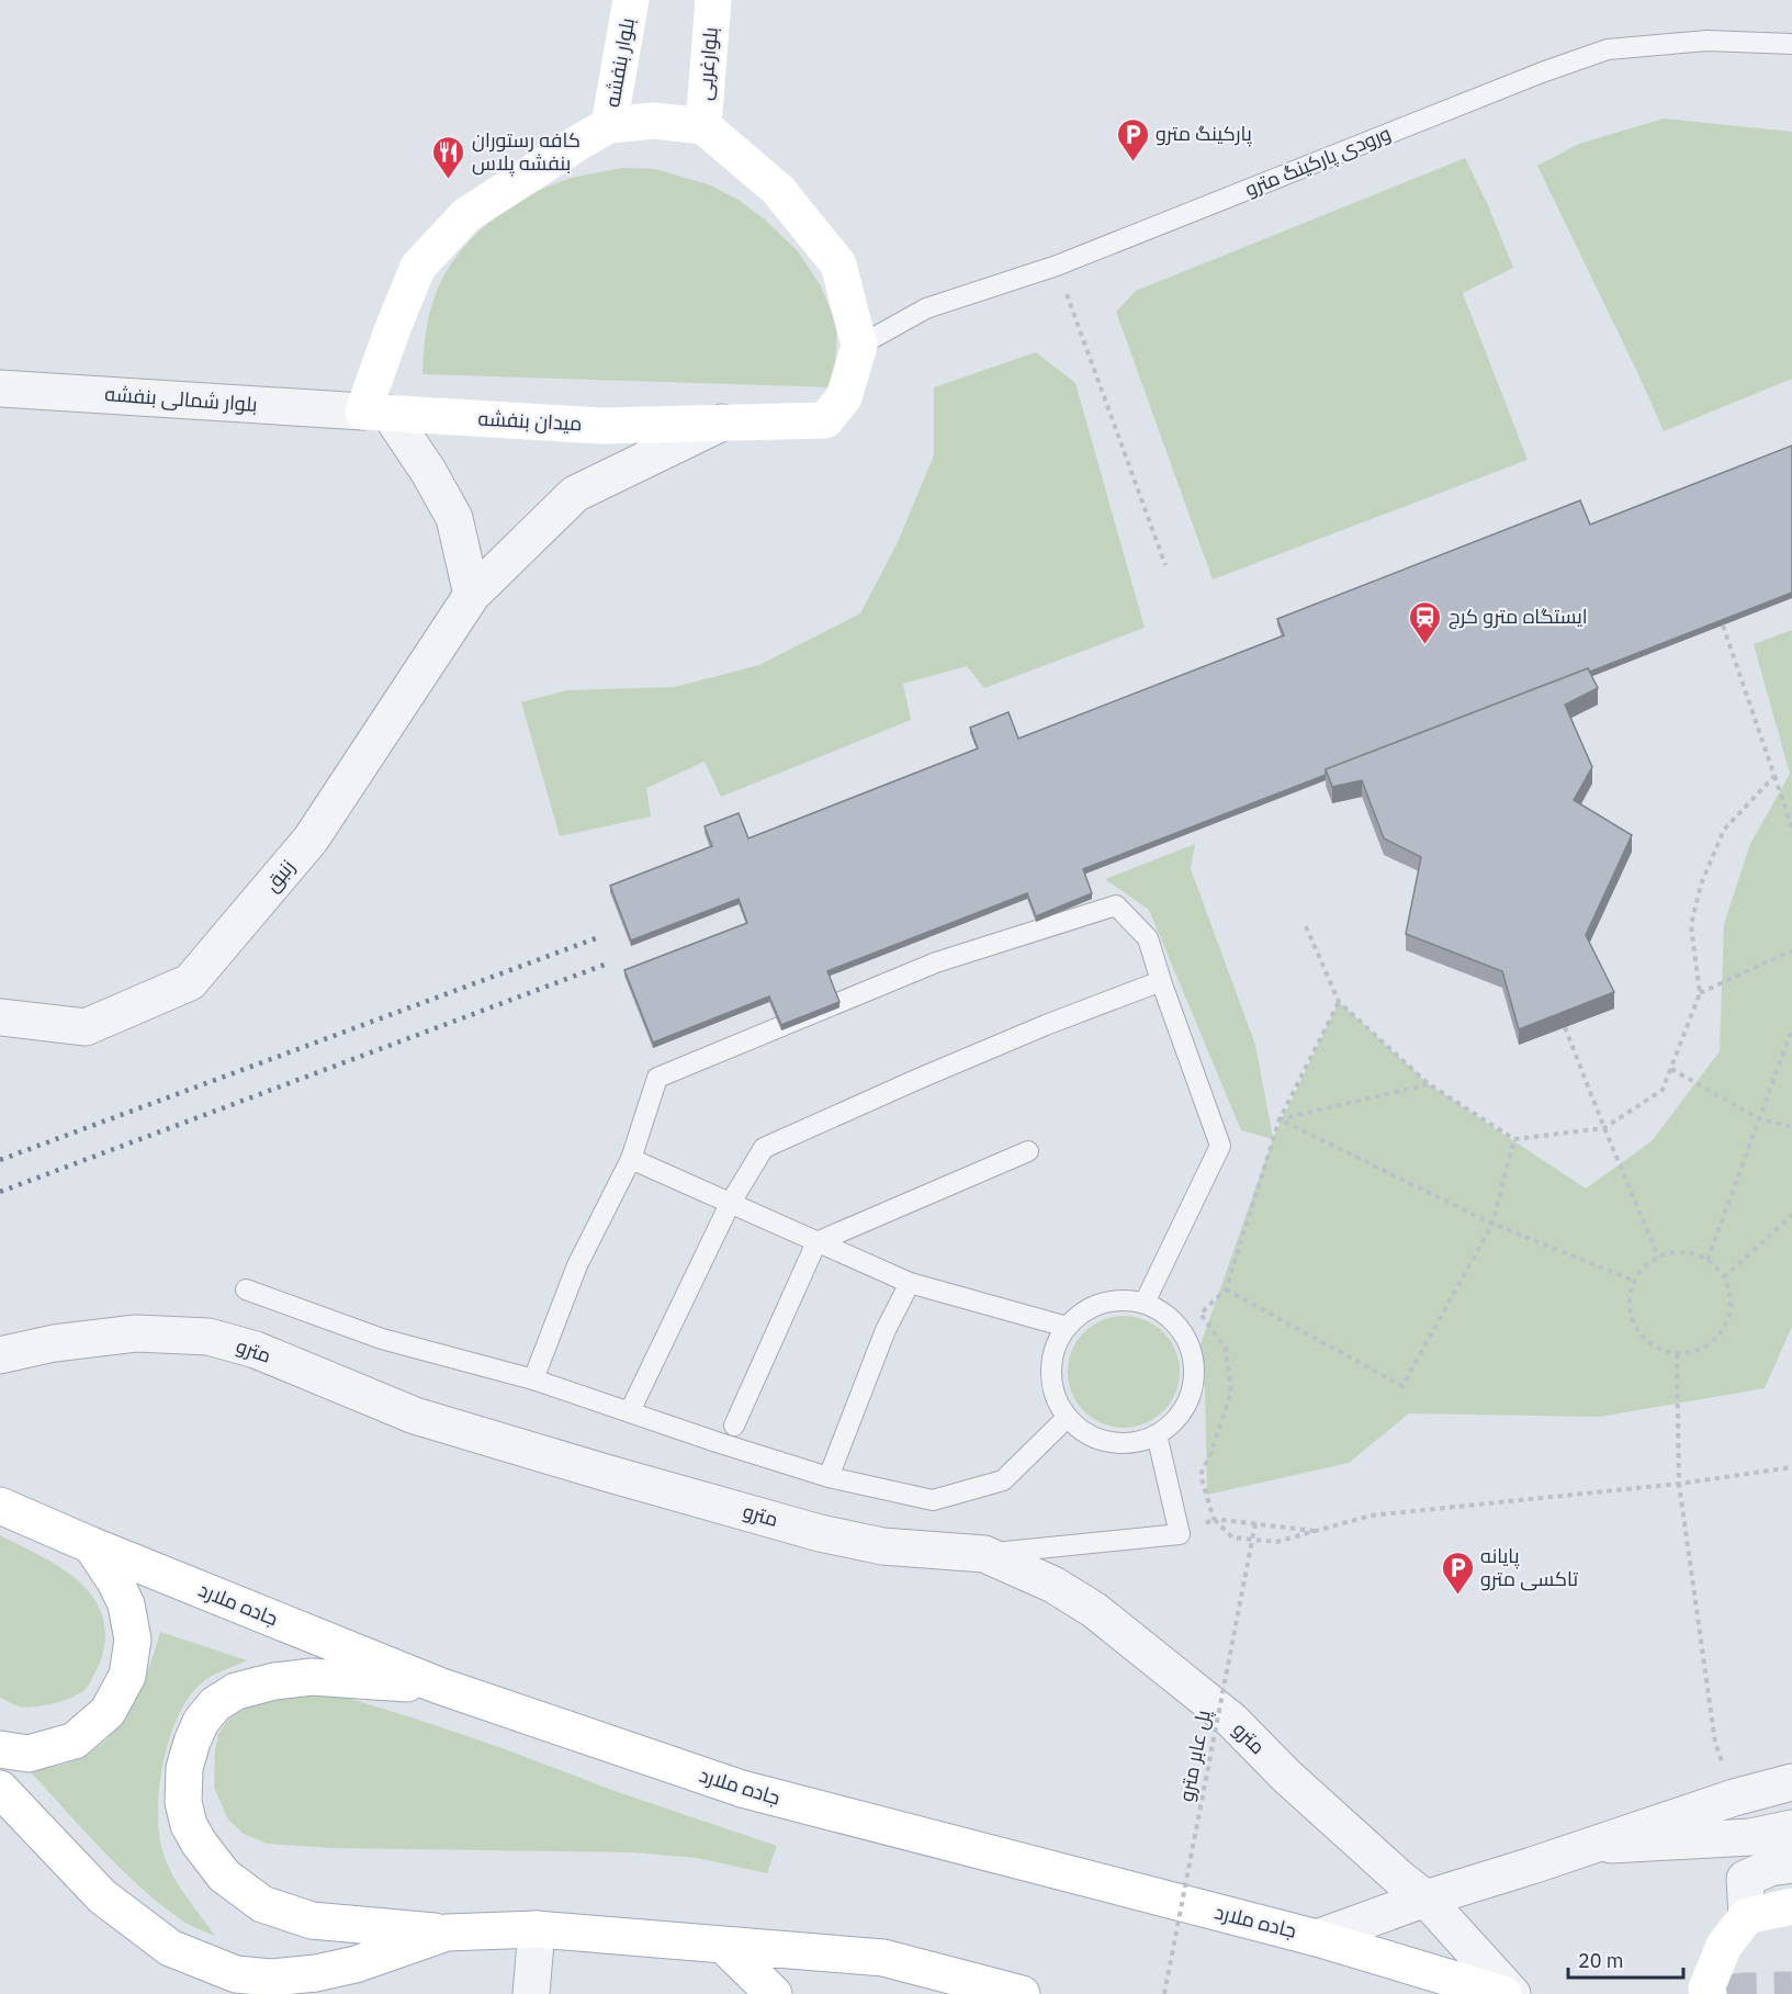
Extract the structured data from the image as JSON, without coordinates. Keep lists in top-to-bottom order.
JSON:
{
  "streets": {
    "main road": [
      "بلوار بنفشه",
      "بلوارغربی",
      "میدان بنفشه",
      "جاده ملارد"
    ],
    "street": ["بلوار شمالی بنفشه", "زنبق", "مترو"],
    "lane": ["ورودی پارکینگ مترو"],
    "path": ["پل عابر مترو"]
  },
  "crossings": [
    ["ورودی پارکینگ مترو", "میدان بنفشه"],
    ["بلوار شمالی بنفشه", "میدان بنفشه"],
    ["میدان بنفشه", "زنبق"]
  ],
  "places": {
    "parking": ["پارکینگ مترو", "پایانه تاکسی مترو"],
    "restaurant": ["کافه رستوران بنفشه پلاس"],
    "station": ["ایستگاه مترو کرج"]
  },
  "scale_bar": "20 m"
}
